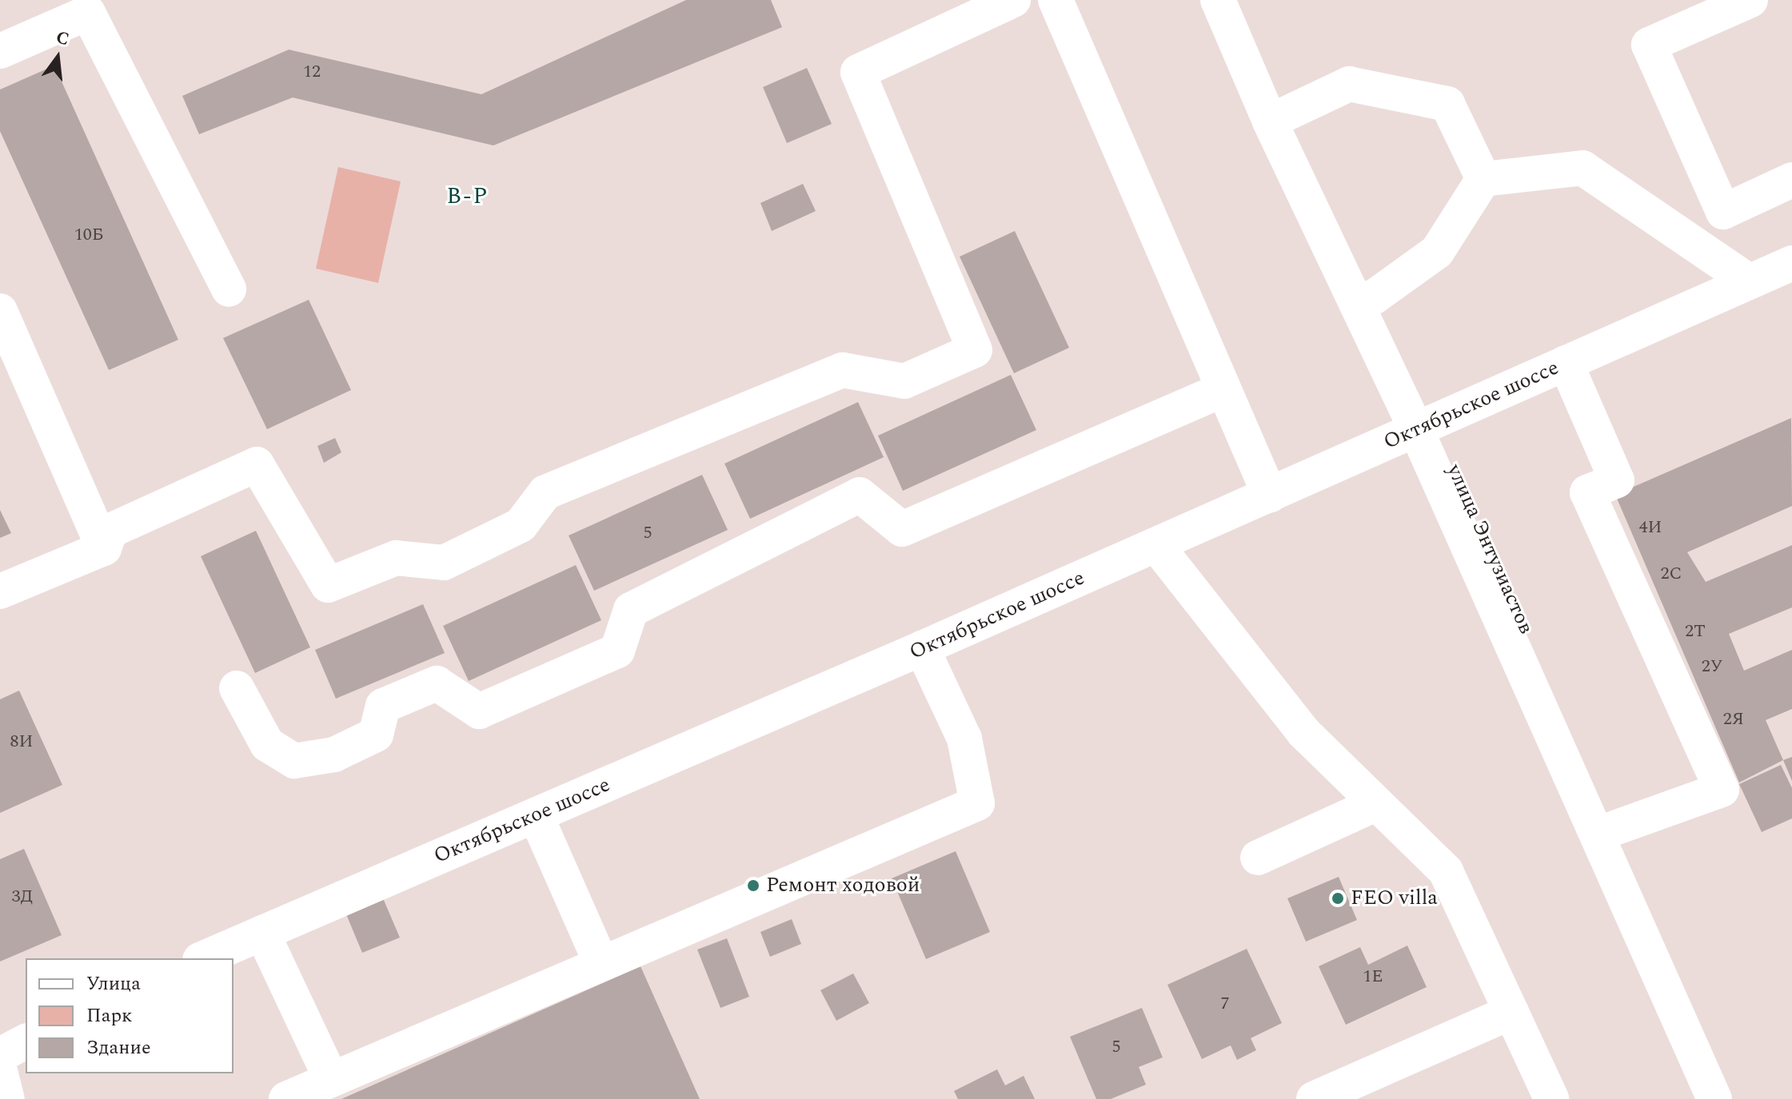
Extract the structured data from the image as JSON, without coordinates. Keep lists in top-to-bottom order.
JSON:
{
  "streets": {
    "street": ["Октябрьское шоссе", "улица Энтузиастов"]
  },
  "crossings": [
    ["Октябрьское шоссе", "улица Энтузиастов"]
  ],
  "districts": ["В-Р"],
  "places": ["Ремонт ходовой", "FEO villa"],
  "house_numbers": [
    "12",
    "10Б",
    "4И",
    "5",
    "2С",
    "2Т",
    "2У",
    "2Я",
    "8И",
    "3Д",
    "1Е",
    "7",
    "5"
  ],
  "legend": ["Улица", "Парк", "Здание"],
  "north": "top"
}
